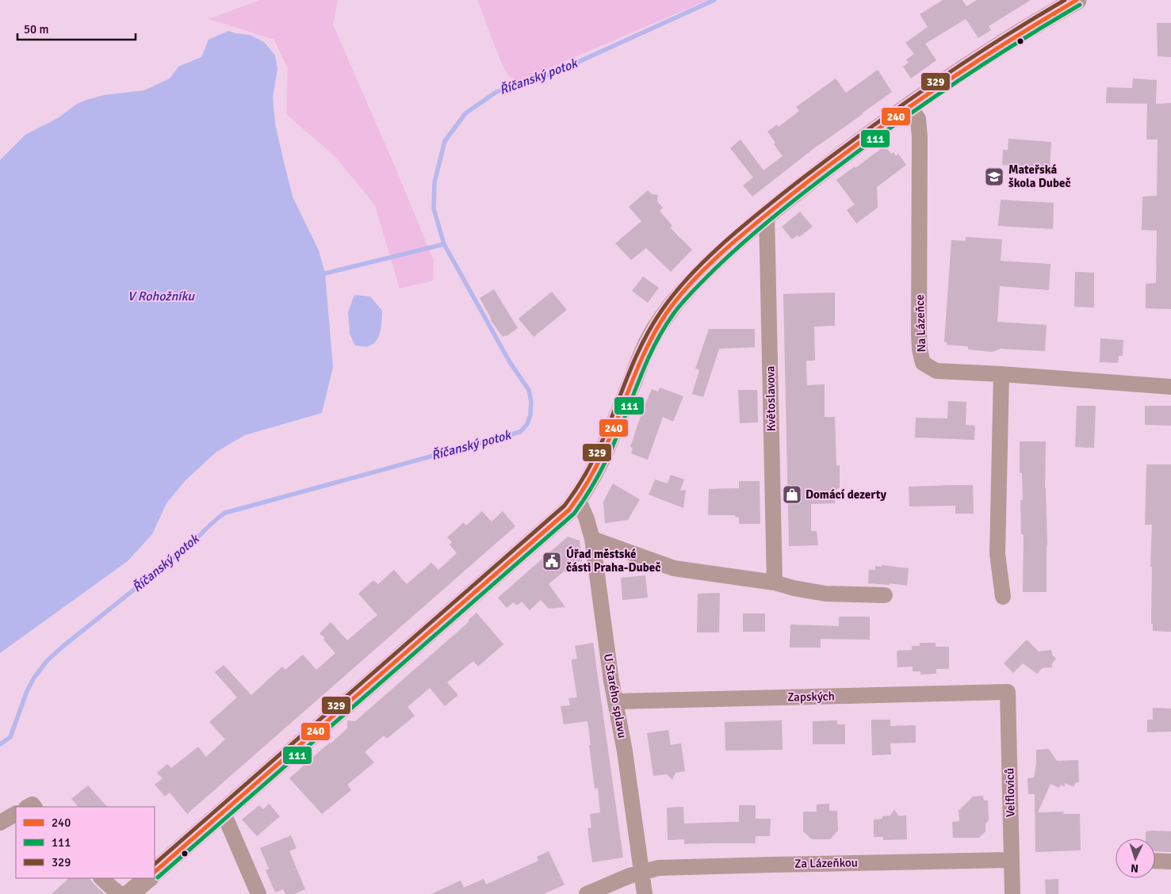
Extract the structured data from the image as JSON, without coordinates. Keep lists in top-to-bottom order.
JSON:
{
  "streets": {
    "street": [
      "Na Lázeňce",
      "Květoslavova",
      "U Starého splavu",
      "Zapských",
      "Velfloviců",
      "Za Lázeňkou"
    ]
  },
  "crossings": [
    ["U Starého splavu", "Zapských"],
    ["U Starého splavu", "Za Lázeňkou"],
    ["Zapských", "Velfloviců"],
    ["Velfloviců", "Za Lázeňkou"]
  ],
  "water": ["Říčanský potok", "V Rohožníku"],
  "places": {
    "school or university": ["Mateřská škola Dubeč"],
    "shop": ["Domácí dezerty"],
    "public building": ["Úřad městské části Praha-Dubeč"]
  },
  "lines": ["transit line 240", "transit line 329", "transit line 111"],
  "legend": ["240", "111", "329"],
  "scale_bar": "50 m",
  "north": "bottom"
}
